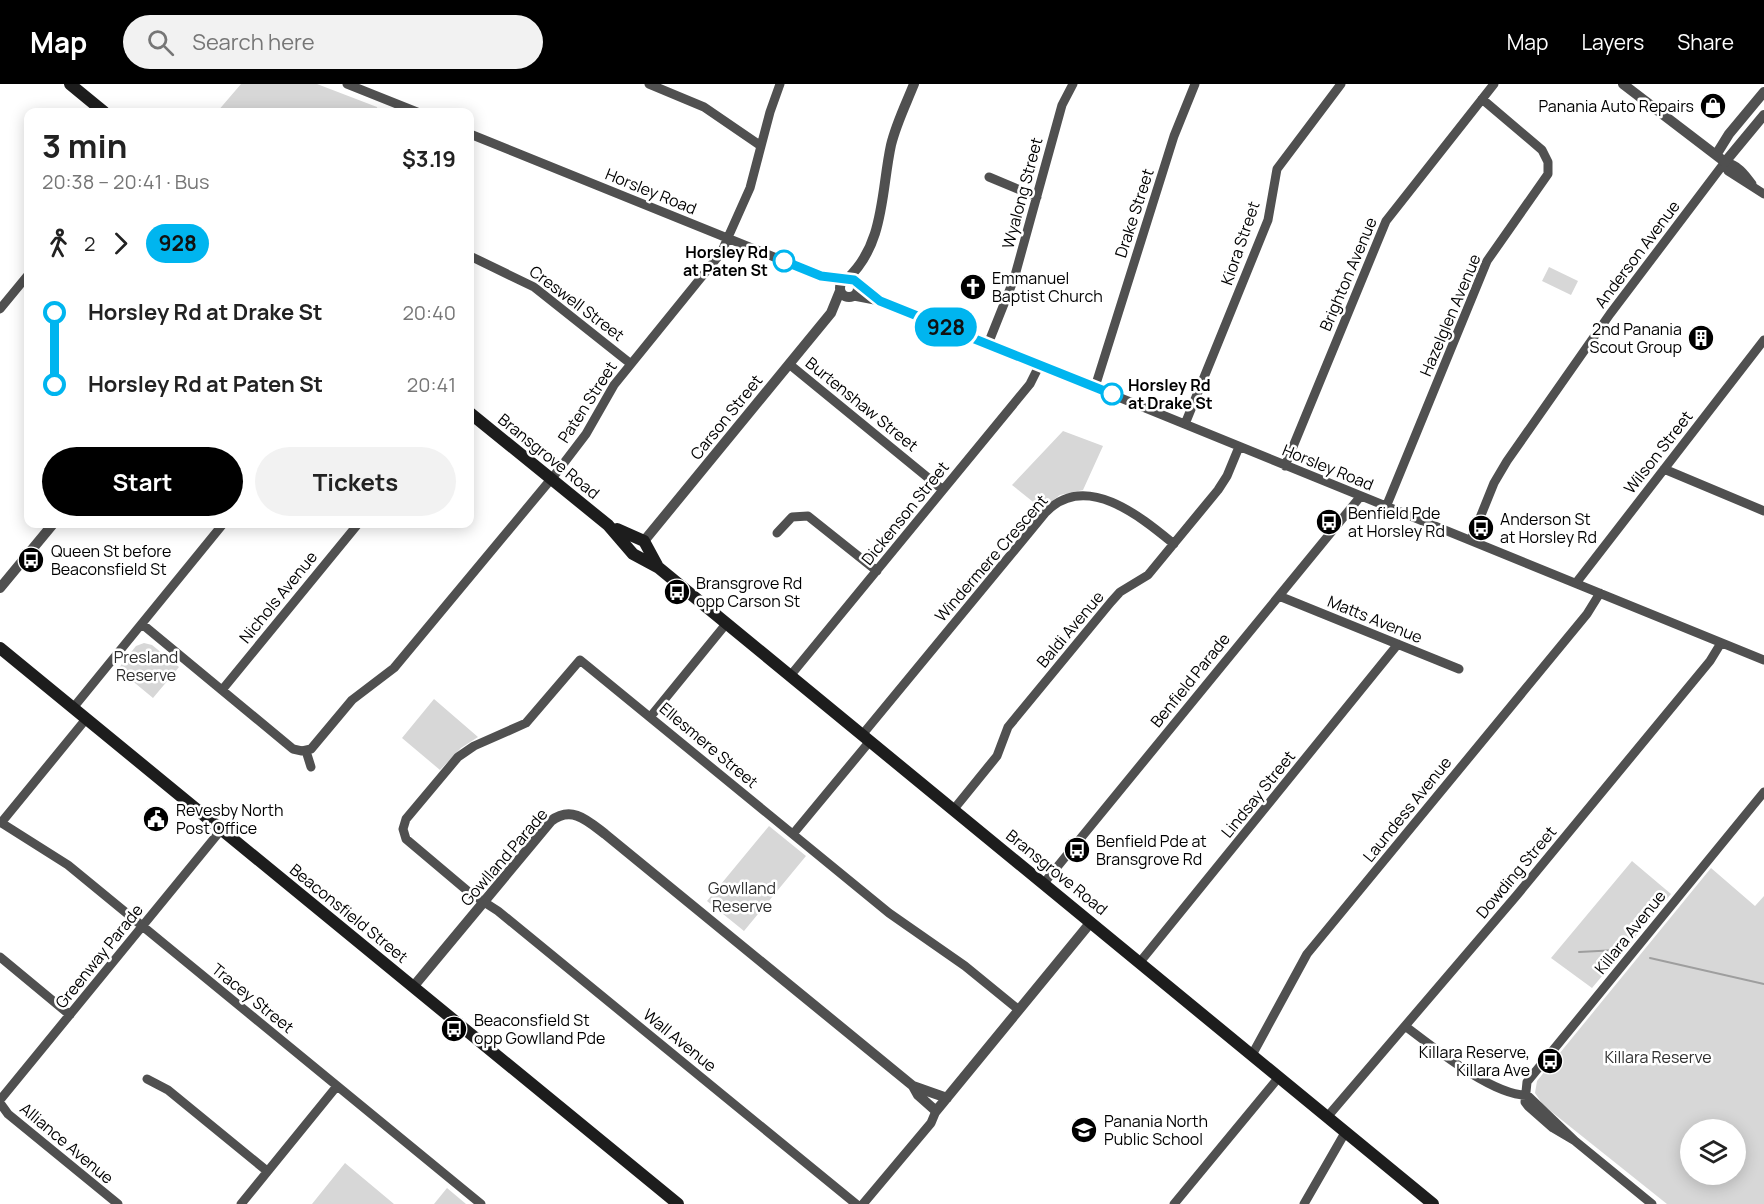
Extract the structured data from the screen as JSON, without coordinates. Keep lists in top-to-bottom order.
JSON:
{
  "streets": {
    "main road": ["Bransgrove Road", "Beaconsfield Street"],
    "street": [
      "Horsley Road",
      "Wyalong Street",
      "Drake Street",
      "Kiora Street",
      "Anderson Avenue",
      "Brighton Avenue",
      "Creswell Street",
      "Hazelglen Avenue",
      "Paten Street",
      "Burtenshaw Street",
      "Carson Street",
      "Wilson Street",
      "Dickenson Street",
      "Windermere Crescent",
      "Nichols Avenue",
      "Matts Avenue",
      "Baldi Avenue",
      "Benfield Parade",
      "Ellesmere Street",
      "Lindsay Street",
      "Laundess Avenue",
      "Gowlland Parade",
      "Dowding Street",
      "Killara Avenue",
      "Greenway Parade",
      "Tracey Street",
      "Wall Avenue",
      "Alliance Avenue"
    ]
  },
  "crossings": [
    ["Horsley Road", "Wyalong Street"],
    ["Horsley Road", "Drake Street"],
    ["Horsley Road", "Kiora Street"],
    ["Horsley Road", "Anderson Avenue"],
    ["Horsley Road", "Brighton Avenue"],
    ["Horsley Road", "Hazelglen Avenue"],
    ["Horsley Road", "Paten Street"],
    ["Horsley Road", "Carson Street"],
    ["Horsley Road", "Wilson Street"],
    ["Horsley Road", "Dickenson Street"],
    ["Horsley Road", "Baldi Avenue"],
    ["Horsley Road", "Benfield Parade"],
    ["Horsley Road", "Laundess Avenue"],
    ["Horsley Road", "Dowding Street"],
    ["Brighton Avenue", "Hazelglen Avenue"],
    ["Creswell Street", "Paten Street"],
    ["Paten Street", "Bransgrove Road"],
    ["Burtenshaw Street", "Carson Street"],
    ["Burtenshaw Street", "Dickenson Street"],
    ["Carson Street", "Bransgrove Road"],
    ["Bransgrove Road", "Dickenson Street"],
    ["Bransgrove Road", "Windermere Crescent"],
    ["Bransgrove Road", "Baldi Avenue"],
    ["Bransgrove Road", "Benfield Parade"],
    ["Bransgrove Road", "Lindsay Street"],
    ["Bransgrove Road", "Laundess Avenue"],
    ["Bransgrove Road", "Dowding Street"],
    ["Windermere Crescent", "Baldi Avenue"],
    ["Windermere Crescent", "Ellesmere Street"],
    ["Matts Avenue", "Benfield Parade"],
    ["Matts Avenue", "Lindsay Street"],
    ["Gowlland Parade", "Beaconsfield Street"],
    ["Gowlland Parade", "Wall Avenue"],
    ["Beaconsfield Street", "Greenway Parade"],
    ["Beaconsfield Street", "Tracey Street"],
    ["Greenway Parade", "Tracey Street"],
    ["Greenway Parade", "Alliance Avenue"]
  ],
  "parks": ["Presland Reserve", "Gowlland Reserve", "Killara Reserve"],
  "places": {
    "shop": ["Panania Auto Repairs"],
    "other": ["Horsley Rd at Paten St", "Horsley Rd at Drake St"],
    "church": ["Emmanuel Baptist Church"],
    "building": ["2nd Panania Scout Group"],
    "bus stop": [
      "Benfield Pde at Horsley Rd",
      "Anderson St at Horsley Rd",
      "Queen St before Beaconsfield St",
      "Bransgrove Rd opp Carson St",
      "Benfield Pde at Bransgrove Rd",
      "Beaconsfield St opp Gowlland Pde",
      "Killara Reserve, Killara Ave"
    ],
    "public building": ["Revesby North Post Office"],
    "school or university": ["Panania North Public School"]
  },
  "lines": ["bus line 928"],
  "page": {
    "header": "Map",
    "search": "Search here",
    "nav": ["Map", "Layers", "Share"],
    "on_map": "928",
    "heading": ["3 min", "20:38 – 20:41 · Bus", "$3.19"],
    "legs": ["2", "928"],
    "list": [
      {
        "name": "Horsley Rd at Drake St",
        "value": "20:40"
      },
      {
        "name": "Horsley Rd at Paten St",
        "value": "20:41"
      }
    ],
    "buttons": ["Start", "Tickets"]
  }
}
